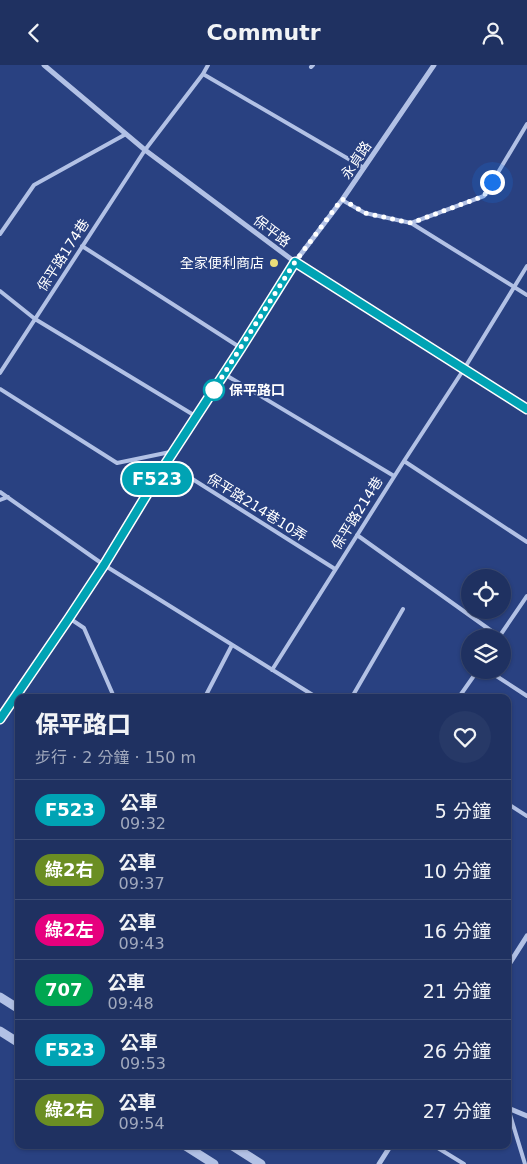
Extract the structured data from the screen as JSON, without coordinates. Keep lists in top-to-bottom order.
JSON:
{
  "streets": {
    "street": ["永貞路", "保平路"],
    "lane": ["保平路174巷", "保平路214巷10弄", "保平路214巷"]
  },
  "crossings": [
    ["永貞路", "保平路"],
    ["永貞路", "保平路214巷10弄"],
    ["保平路", "保平路174巷"],
    ["保平路", "保平路214巷"],
    ["保平路214巷10弄", "保平路214巷"]
  ],
  "places": ["全家便利商店", "保平路口"],
  "lines": ["bus line F523"],
  "page": {
    "header": "Commutr",
    "on_map": "F523",
    "heading": ["保平路口", "步行 · 2 分鐘 · 150 m"],
    "list": [
      {
        "mark": "F523",
        "name": "公車",
        "note": "09:32",
        "value": "5 分鐘"
      },
      {
        "mark": "綠2右",
        "name": "公車",
        "note": "09:37",
        "value": "10 分鐘"
      },
      {
        "mark": "綠2左",
        "name": "公車",
        "note": "09:43",
        "value": "16 分鐘"
      },
      {
        "mark": "707",
        "name": "公車",
        "note": "09:48",
        "value": "21 分鐘"
      },
      {
        "mark": "F523",
        "name": "公車",
        "note": "09:53",
        "value": "26 分鐘"
      },
      {
        "mark": "綠2右",
        "name": "公車",
        "note": "09:54",
        "value": "27 分鐘"
      }
    ]
  }
}
